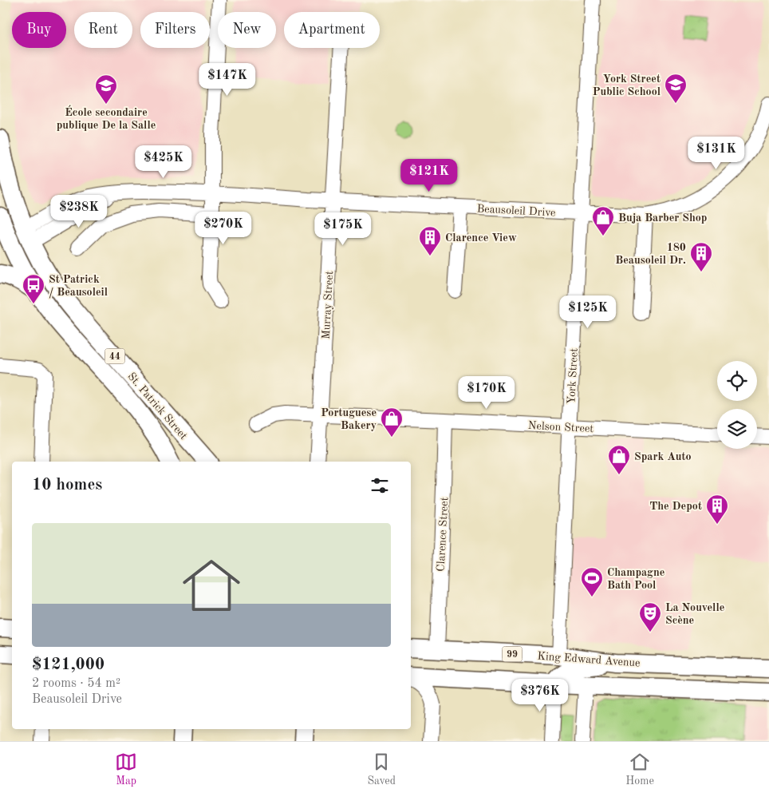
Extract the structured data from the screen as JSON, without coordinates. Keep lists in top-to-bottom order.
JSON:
{
  "streets": {
    "main road": [
      "44",
      "St. Patrick Street",
      "99",
      "King Edward Avenue"
    ],
    "street": [
      "Beausoleil Drive",
      "Murray Street",
      "York Street",
      "Nelson Street",
      "Clarence Street"
    ]
  },
  "crossings": [
    ["Beausoleil Drive", "Murray Street"],
    ["Beausoleil Drive", "York Street"],
    ["Beausoleil Drive", "St. Patrick Street"],
    ["Murray Street", "Nelson Street"],
    ["York Street", "Nelson Street"],
    ["York Street", "King Edward Avenue"],
    ["Nelson Street", "Clarence Street"],
    ["Clarence Street", "King Edward Avenue"]
  ],
  "places": {
    "school or university": ["York Street Public School", "École secondaire publique De la Salle"],
    "shop": ["Buja Barber Shop", "Portuguese Bakery", "Spark Auto"],
    "building": ["Clarence View", "180 Beausoleil Dr.", "The Depot"],
    "bus stop": ["St Patrick / Beausoleil"],
    "sports": ["Champagne Bath Pool"],
    "theatre": ["La Nouvelle Scène"]
  },
  "page": {
    "chip": [
      "Buy",
      "Rent",
      "Filters",
      "New",
      "Apartment"
    ],
    "price": [
      "$147K",
      "$131K",
      "$425K",
      "$121K",
      "$238K",
      "$270K",
      "$175K",
      "$125K",
      "$170K",
      "$376K"
    ],
    "heading": "10 homes",
    "list": [
      {
        "name": "$121,000",
        "note": "2 rooms · 54 m² · Beausoleil Drive"
      }
    ],
    "tabs": ["Map", "Saved", "Home"]
  }
}
